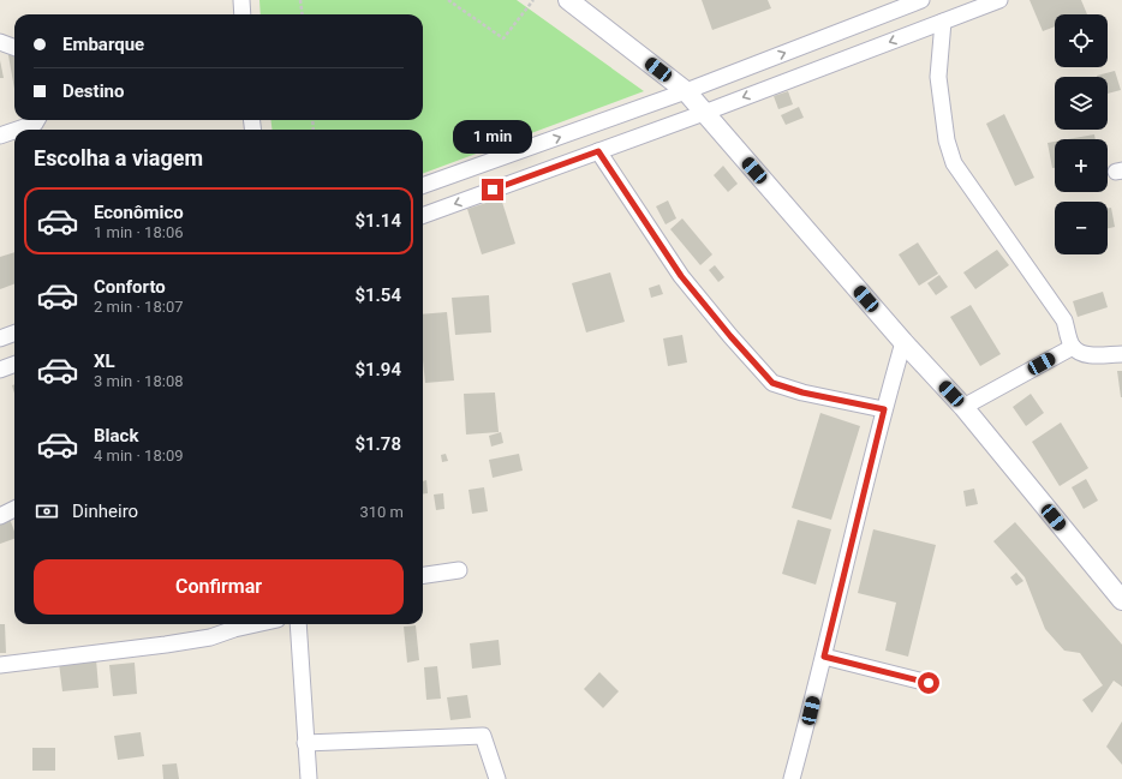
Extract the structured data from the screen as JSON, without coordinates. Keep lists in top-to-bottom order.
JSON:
{
  "page": {
    "map_buttons": ["+", "−"],
    "banner": ["Embarque", "Destino"],
    "bubble": "1 min",
    "heading": "Escolha a viagem",
    "list": [
      {
        "name": "Econômico",
        "note": "1 min · 18:06",
        "value": "$1.14"
      },
      {
        "name": "Conforto",
        "note": "2 min · 18:07",
        "value": "$1.54"
      },
      {
        "name": "XL",
        "note": "3 min · 18:08",
        "value": "$1.94"
      },
      {
        "name": "Black",
        "note": "4 min · 18:09",
        "value": "$1.78"
      }
    ],
    "pay": ["Dinheiro", "310 m"],
    "buttons": "Confirmar"
  }
}
